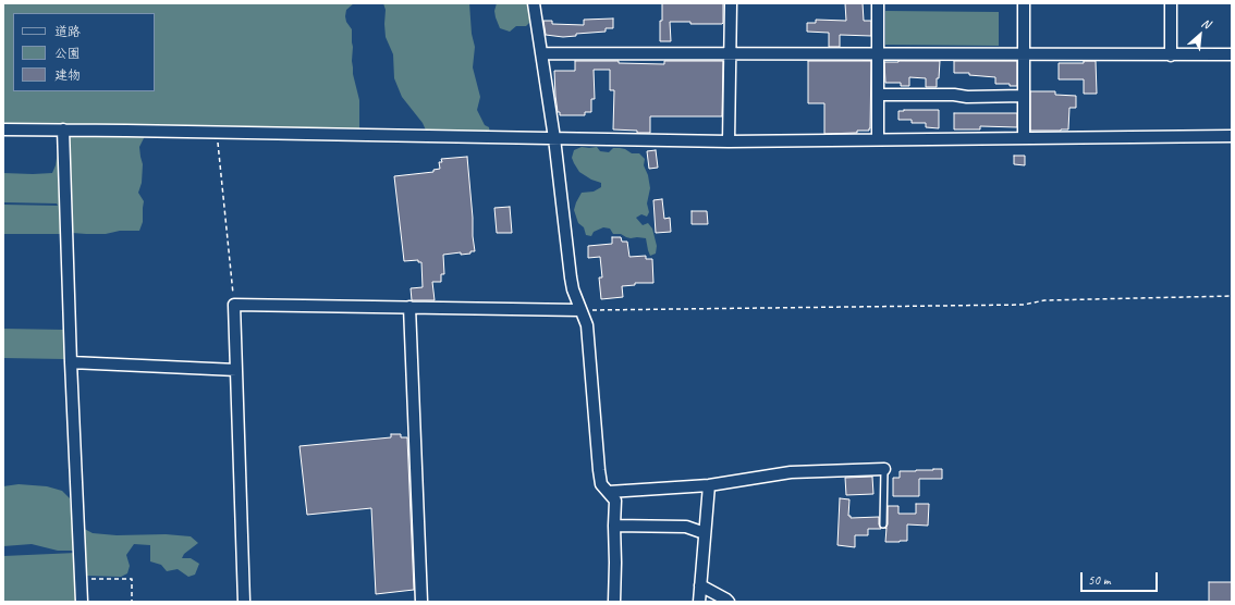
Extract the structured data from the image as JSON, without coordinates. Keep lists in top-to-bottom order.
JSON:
{
  "legend": ["道路", "公園", "建物"],
  "scale_bar": "50 m",
  "north": "top right"
}
